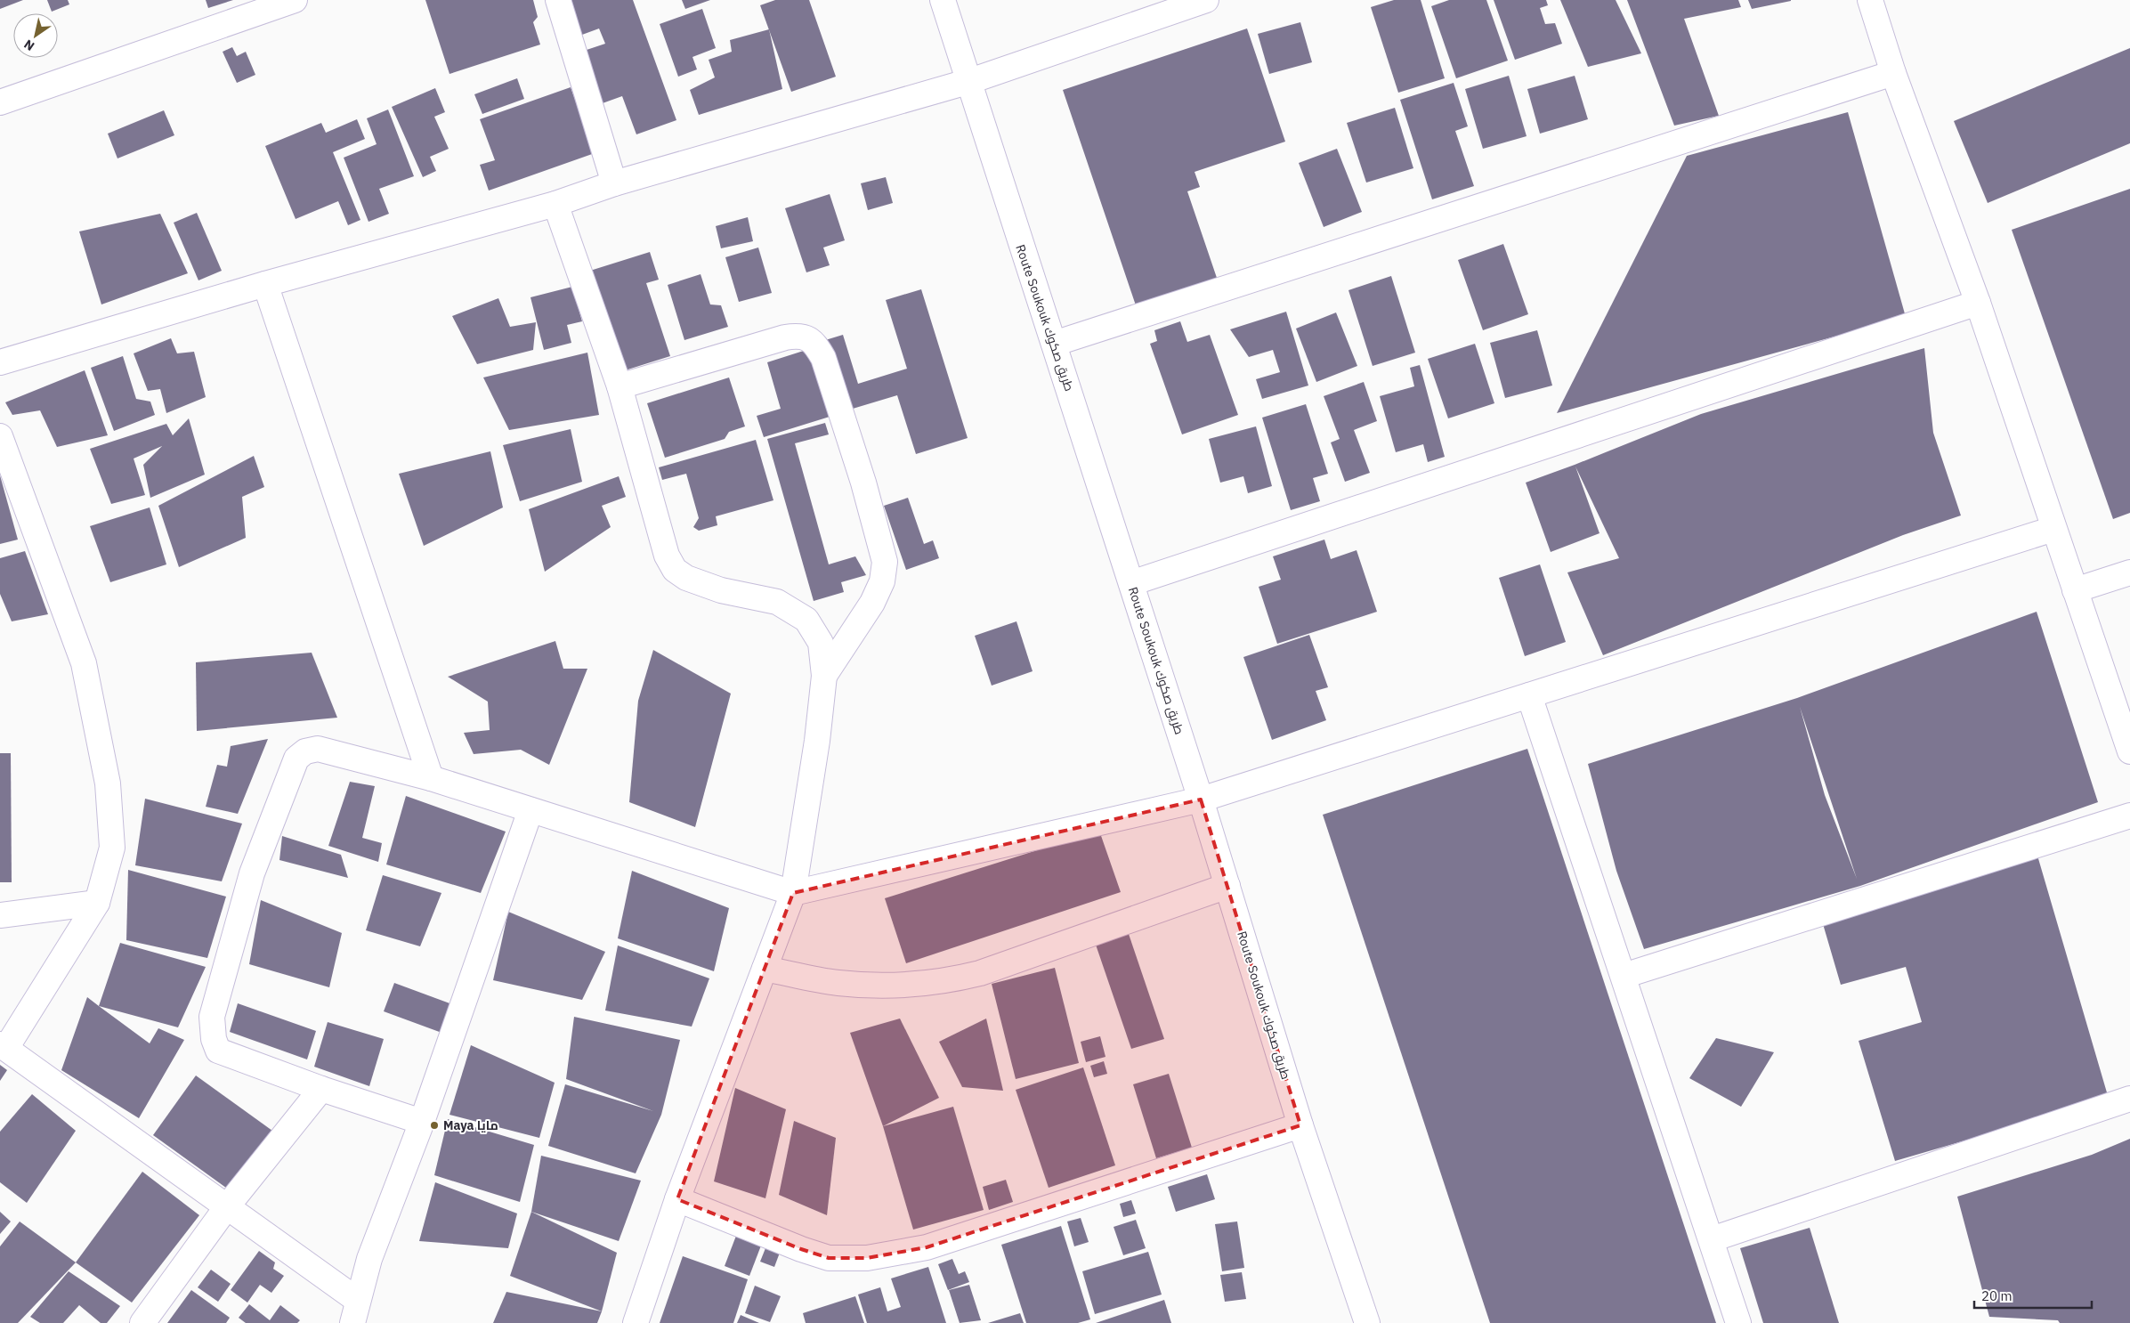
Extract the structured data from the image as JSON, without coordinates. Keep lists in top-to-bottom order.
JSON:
{
  "streets": {
    "street": ["Route Soukouk طريق صكوك"]
  },
  "places": ["Maya مايا"],
  "scale_bar": "20 m",
  "north": "bottom left"
}
